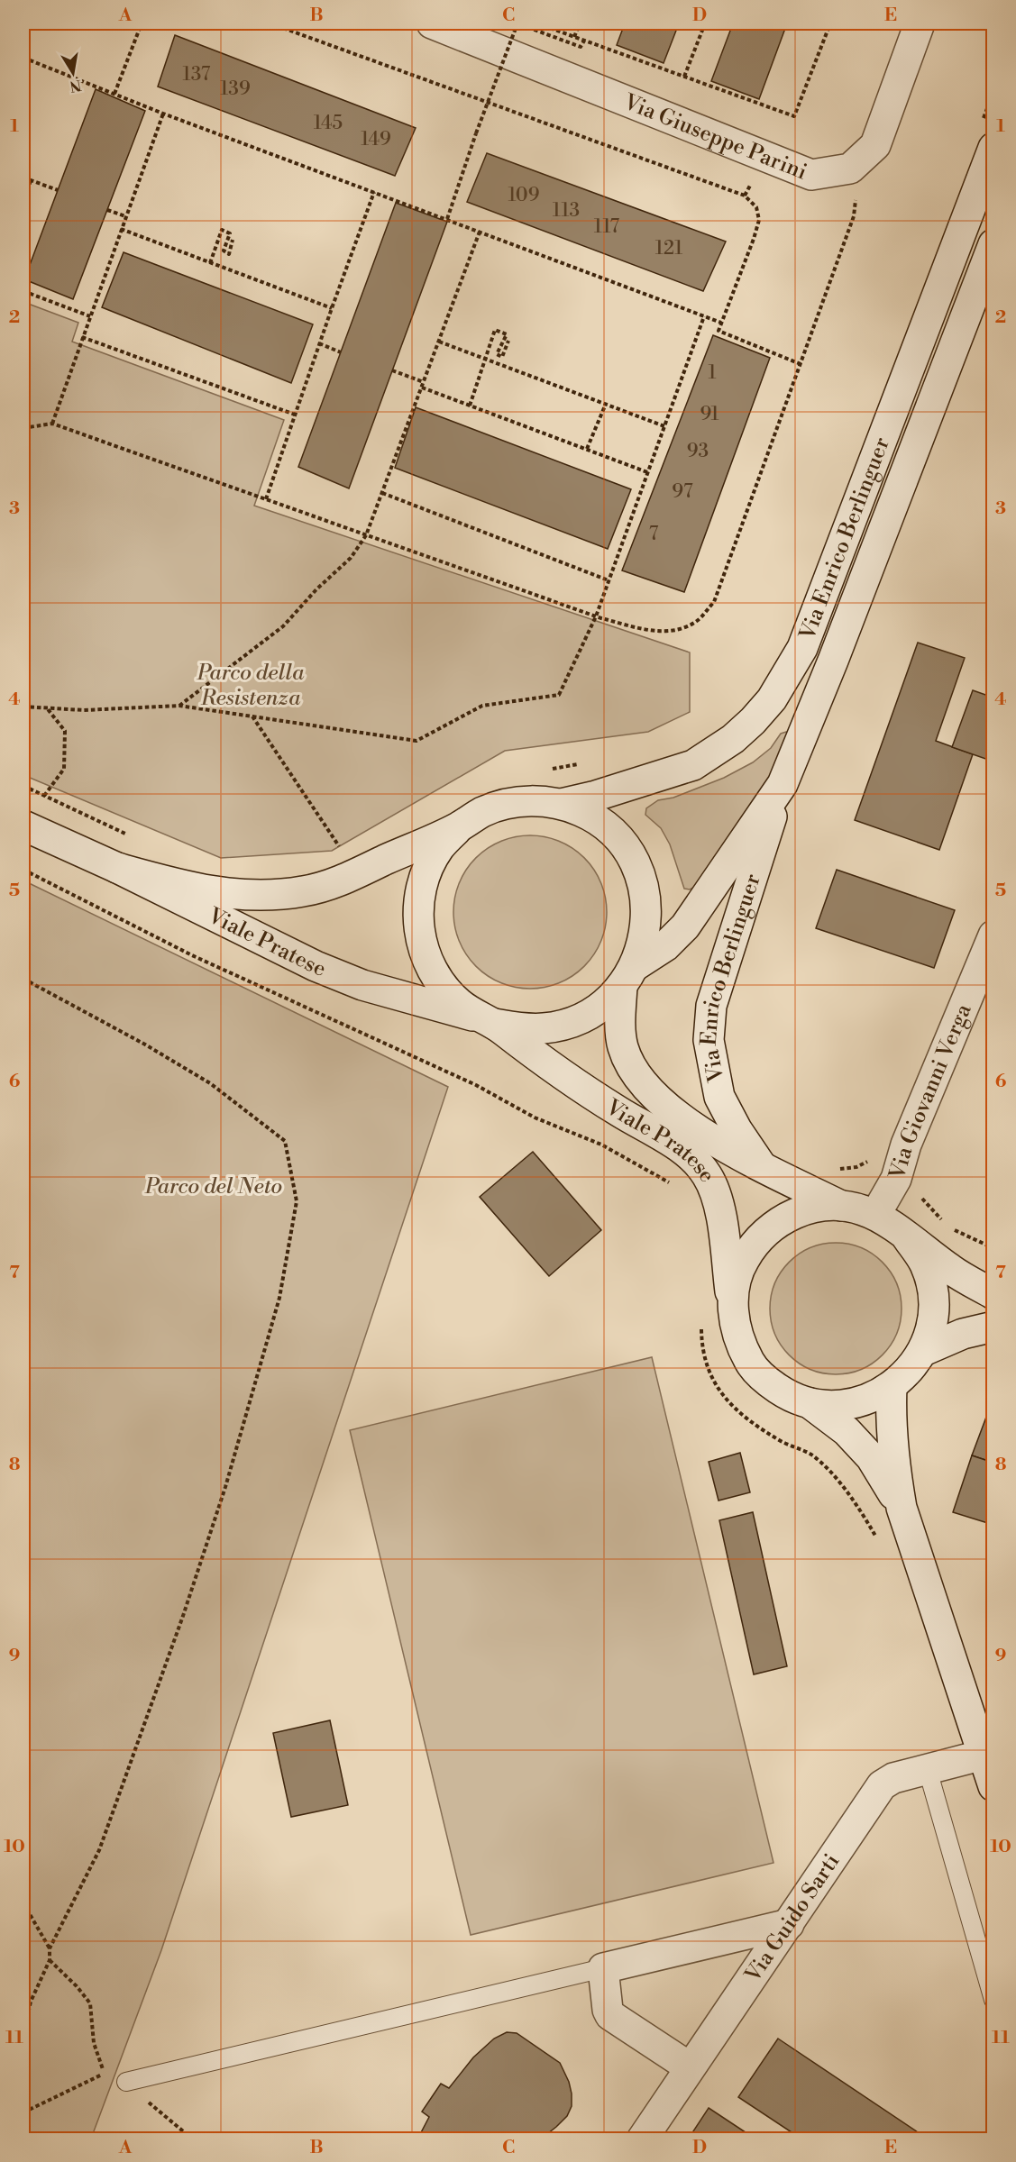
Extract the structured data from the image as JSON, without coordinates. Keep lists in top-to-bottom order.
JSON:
{
  "streets": {
    "main road": [
      "Via Giuseppe Parini",
      "Via Enrico Berlinguer",
      "Viale Pratese",
      "Via Giovanni Verga",
      "Via Guido Sarti"
    ]
  },
  "crossings": [
    ["Via Enrico Berlinguer", "Viale Pratese"]
  ],
  "parks": ["Parco della Resistenza", "Parco del Neto"],
  "house_numbers": [
    "137",
    "139",
    "145",
    "149",
    "109",
    "113",
    "117",
    "121",
    "1",
    "91",
    "93",
    "97",
    "7"
  ],
  "north": "bottom",
  "grid": {
    "columns": [
      "A",
      "B",
      "C",
      "D",
      "E"
    ],
    "rows": [
      "1",
      "2",
      "3",
      "4",
      "5",
      "6",
      "7",
      "8",
      "9",
      "10",
      "11"
    ]
  }
}
